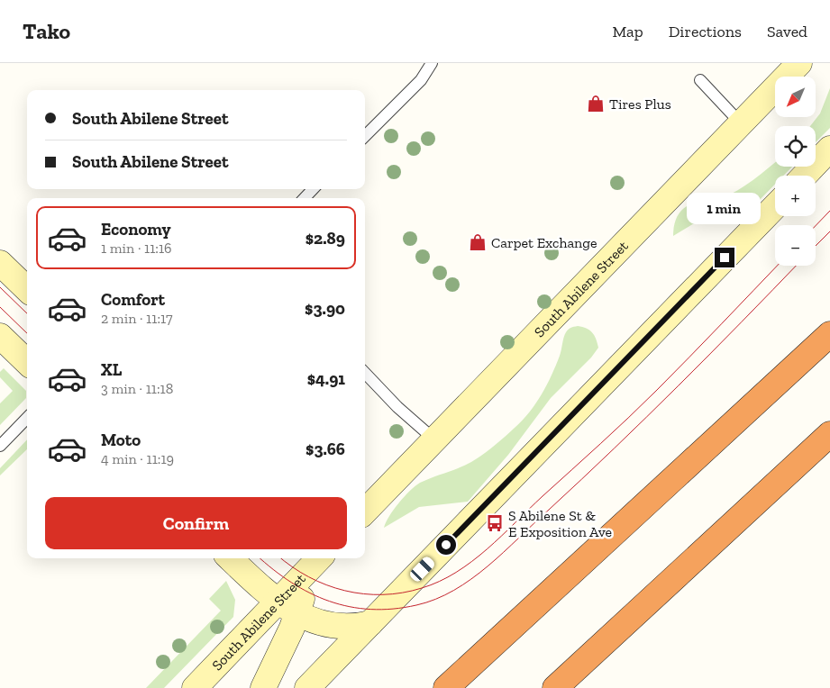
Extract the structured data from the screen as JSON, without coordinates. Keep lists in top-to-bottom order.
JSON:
{
  "streets": {
    "main road": ["South Abilene Street"]
  },
  "places": {
    "shop": ["Tires Plus", "Carpet Exchange"],
    "bus stop": ["S Abilene St & E Exposition Ave"]
  },
  "north": "bottom left",
  "page": {
    "header": "Tako",
    "nav": ["Map", "Directions", "Saved"],
    "map_buttons": ["+", "−"],
    "banner": ["South Abilene Street", "South Abilene Street"],
    "bubble": "1 min",
    "list": [
      {
        "name": "Economy",
        "note": "1 min · 11:16",
        "value": "$2.89"
      },
      {
        "name": "Comfort",
        "note": "2 min · 11:17",
        "value": "$3.90"
      },
      {
        "name": "XL",
        "note": "3 min · 11:18",
        "value": "$4.91"
      },
      {
        "name": "Moto",
        "note": "4 min · 11:19",
        "value": "$3.66"
      }
    ],
    "buttons": "Confirm"
  }
}
